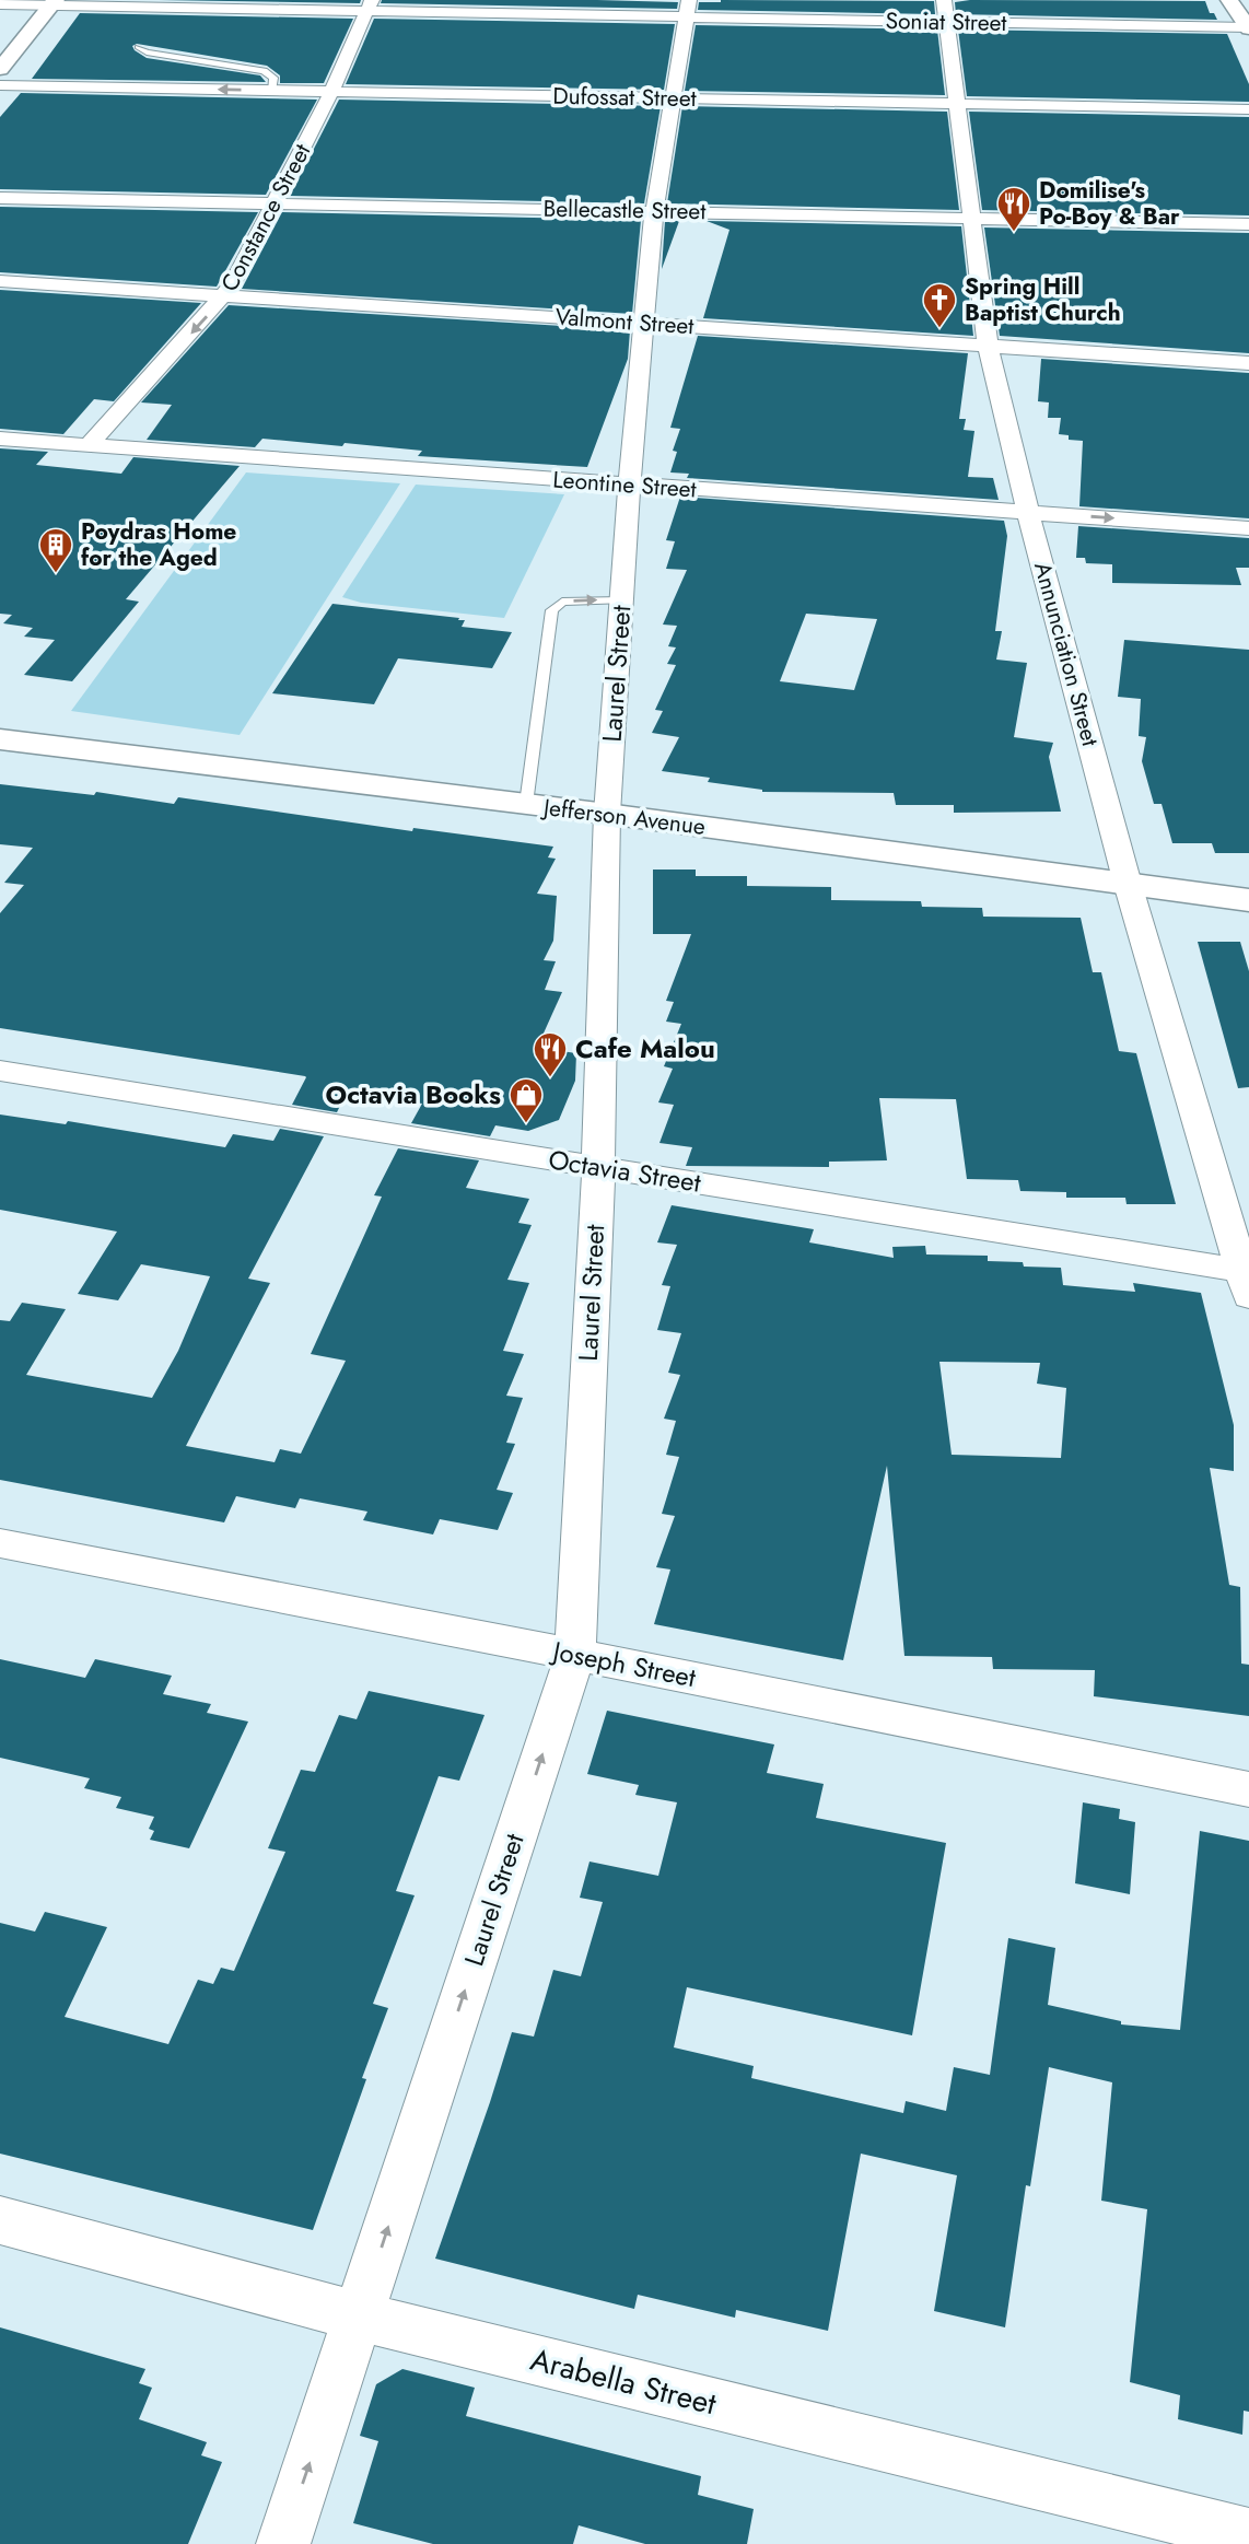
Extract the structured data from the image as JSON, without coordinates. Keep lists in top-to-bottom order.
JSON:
{
  "streets": {
    "street": [
      "Soniat Street",
      "Dufossat Street",
      "Bellecastle Street",
      "Constance Street",
      "Valmont Street",
      "Leontine Street",
      "Annunciation Street",
      "Laurel Street",
      "Jefferson Avenue",
      "Octavia Street",
      "Joseph Street",
      "Arabella Street"
    ]
  },
  "crossings": [
    ["Soniat Street", "Constance Street"],
    ["Soniat Street", "Annunciation Street"],
    ["Soniat Street", "Laurel Street"],
    ["Dufossat Street", "Constance Street"],
    ["Dufossat Street", "Annunciation Street"],
    ["Dufossat Street", "Laurel Street"],
    ["Bellecastle Street", "Constance Street"],
    ["Bellecastle Street", "Annunciation Street"],
    ["Bellecastle Street", "Laurel Street"],
    ["Constance Street", "Valmont Street"],
    ["Constance Street", "Leontine Street"],
    ["Valmont Street", "Annunciation Street"],
    ["Valmont Street", "Laurel Street"],
    ["Leontine Street", "Annunciation Street"],
    ["Leontine Street", "Laurel Street"],
    ["Annunciation Street", "Jefferson Avenue"],
    ["Annunciation Street", "Octavia Street"],
    ["Laurel Street", "Jefferson Avenue"],
    ["Laurel Street", "Octavia Street"],
    ["Laurel Street", "Joseph Street"],
    ["Laurel Street", "Arabella Street"]
  ],
  "one_way": ["Constance Street", "Laurel Street"],
  "places": {
    "restaurant": ["Domilise's Po-Boy & Bar", "Cafe Malou"],
    "church": ["Spring Hill Baptist Church"],
    "building": ["Poydras Home for the Aged"],
    "shop": ["Octavia Books"]
  }
}
